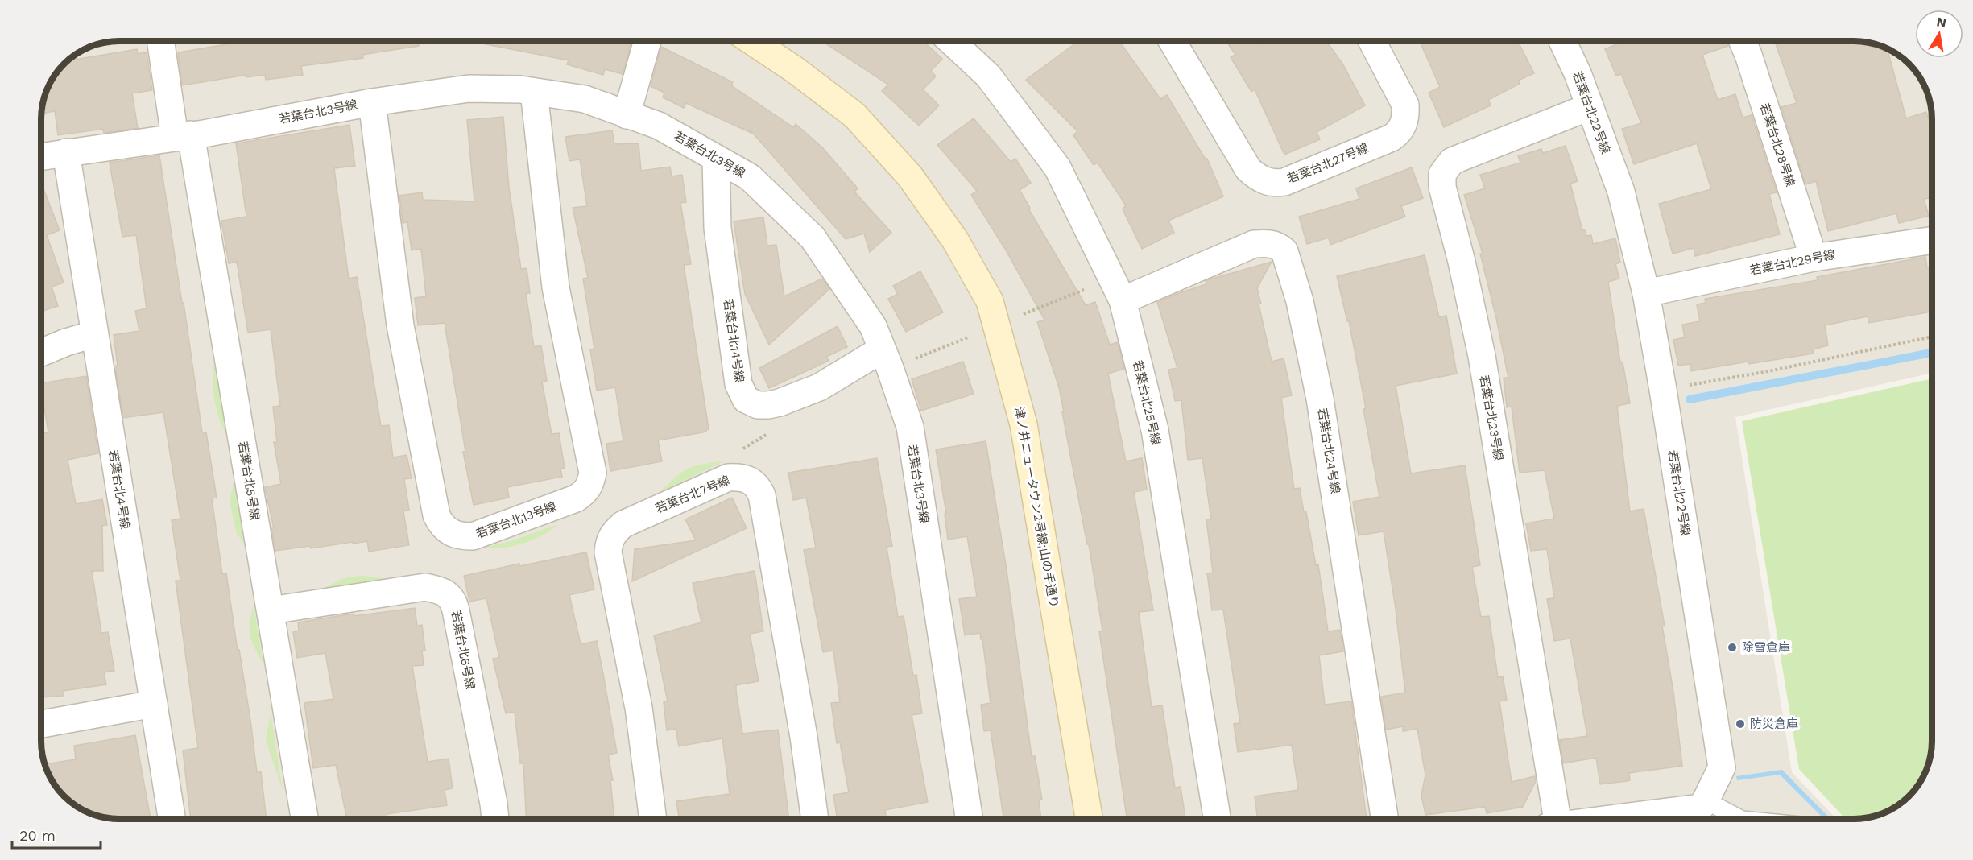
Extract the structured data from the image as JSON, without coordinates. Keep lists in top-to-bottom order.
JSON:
{
  "streets": {
    "street": [
      "若葉台北3号線",
      "若葉台北22号線",
      "若葉台北28号線",
      "若葉台北27号線",
      "若葉台北29号線",
      "若葉台北14号線",
      "若葉台北25号線",
      "若葉台北23号線",
      "若葉台北24号線",
      "若葉台北5号線",
      "若葉台北4号線",
      "若葉台北7号線",
      "津ノ井ニュータウン2号線;山の手通り",
      "若葉台北13号線",
      "若葉台北6号線"
    ]
  },
  "crossings": [
    ["若葉台北3号線", "若葉台北14号線"],
    ["若葉台北3号線", "若葉台北5号線"],
    ["若葉台北3号線", "若葉台北4号線"],
    ["若葉台北3号線", "若葉台北13号線"],
    ["若葉台北22号線", "若葉台北29号線"],
    ["若葉台北22号線", "若葉台北23号線"],
    ["若葉台北28号線", "若葉台北29号線"],
    ["若葉台北25号線", "若葉台北24号線"],
    ["若葉台北5号線", "若葉台北6号線"]
  ],
  "places": ["除雪倉庫", "防災倉庫"],
  "scale_bar": "20 m",
  "north": "top"
}
